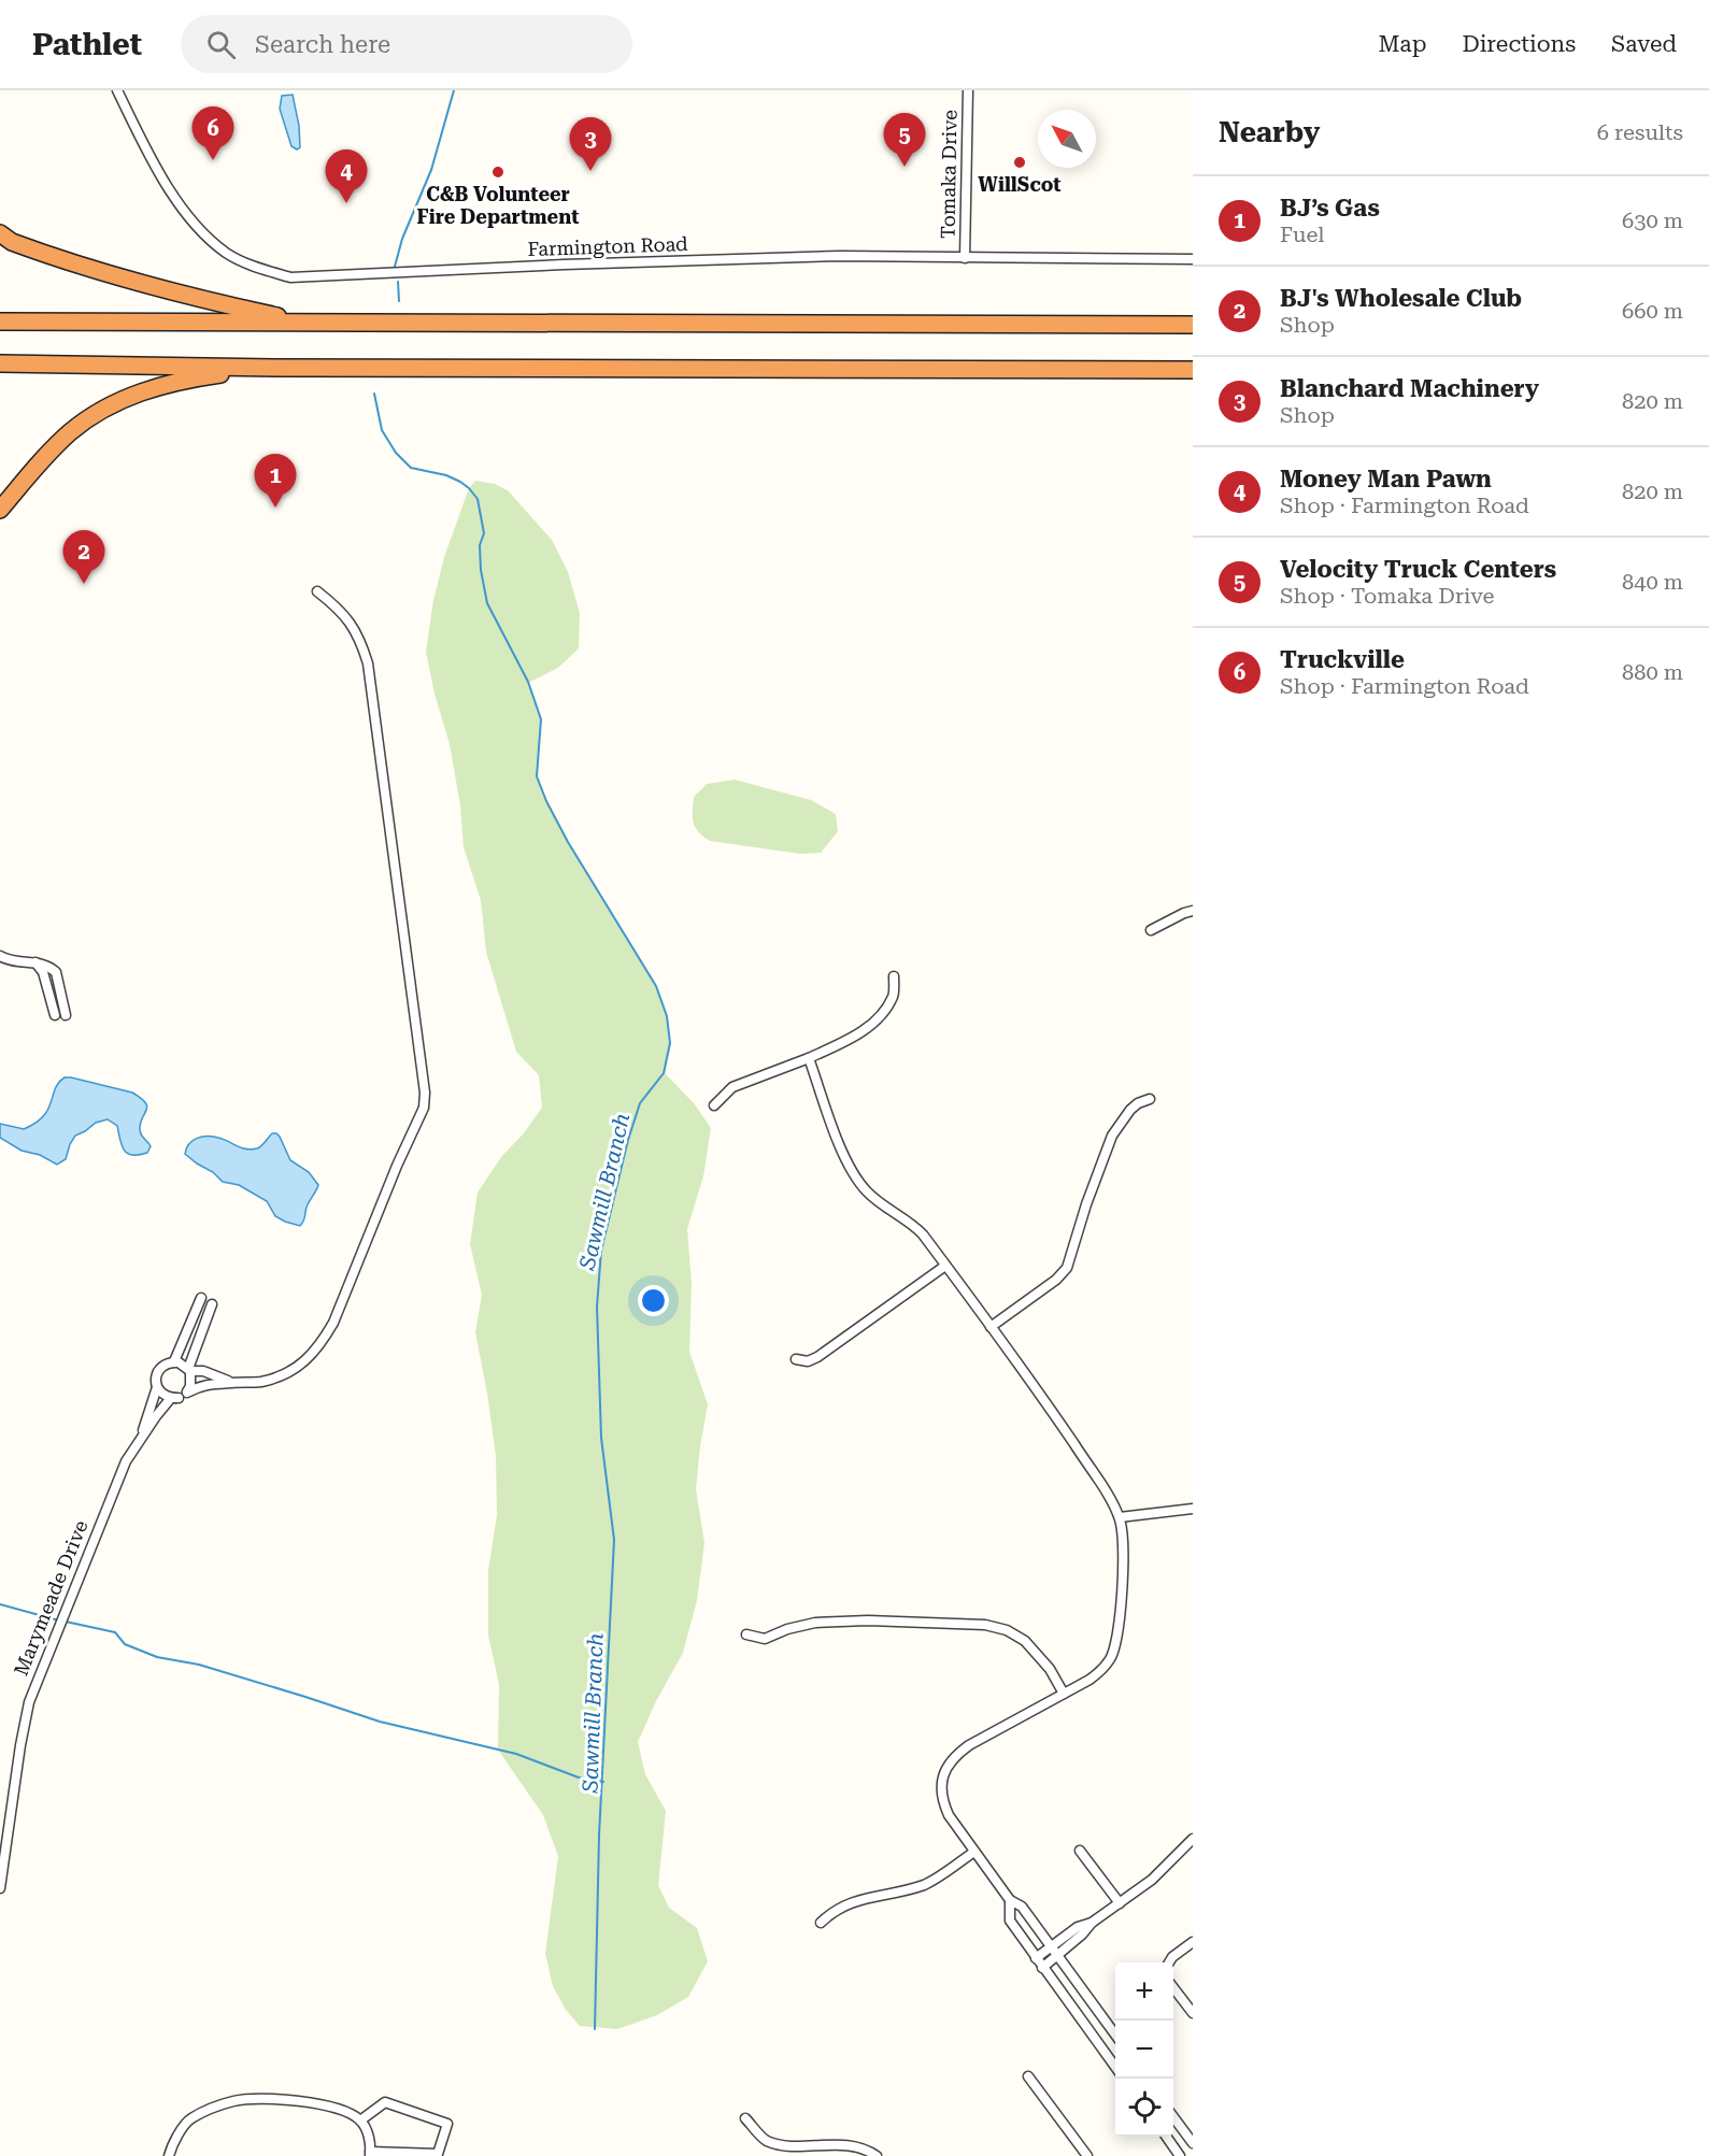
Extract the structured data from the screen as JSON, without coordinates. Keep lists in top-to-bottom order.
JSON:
{
  "streets": {
    "street": ["Tomaka Drive", "Farmington Road", "Marymeade Drive"]
  },
  "crossings": [
    ["Tomaka Drive", "Farmington Road"]
  ],
  "water": ["Sawmill Branch"],
  "places": ["WillScot", "C&B Volunteer Fire Department"],
  "north": "top left",
  "page": {
    "header": "Pathlet",
    "search": "Search here",
    "nav": ["Map", "Directions", "Saved"],
    "heading": ["Nearby", "6 results"],
    "pins": [
      "6",
      "5",
      "3",
      "4",
      "1",
      "2"
    ],
    "list": [
      {
        "mark": "1",
        "name": "BJ’s Gas",
        "note": "Fuel",
        "value": "630 m"
      },
      {
        "mark": "2",
        "name": "BJ's Wholesale Club",
        "note": "Shop",
        "value": "660 m"
      },
      {
        "mark": "3",
        "name": "Blanchard Machinery",
        "note": "Shop",
        "value": "820 m"
      },
      {
        "mark": "4",
        "name": "Money Man Pawn",
        "note": "Shop · Farmington Road",
        "value": "820 m"
      },
      {
        "mark": "5",
        "name": "Velocity Truck Centers",
        "note": "Shop · Tomaka Drive",
        "value": "840 m"
      },
      {
        "mark": "6",
        "name": "Truckville",
        "note": "Shop · Farmington Road",
        "value": "880 m"
      }
    ],
    "map_buttons": ["+", "−"]
  }
}
